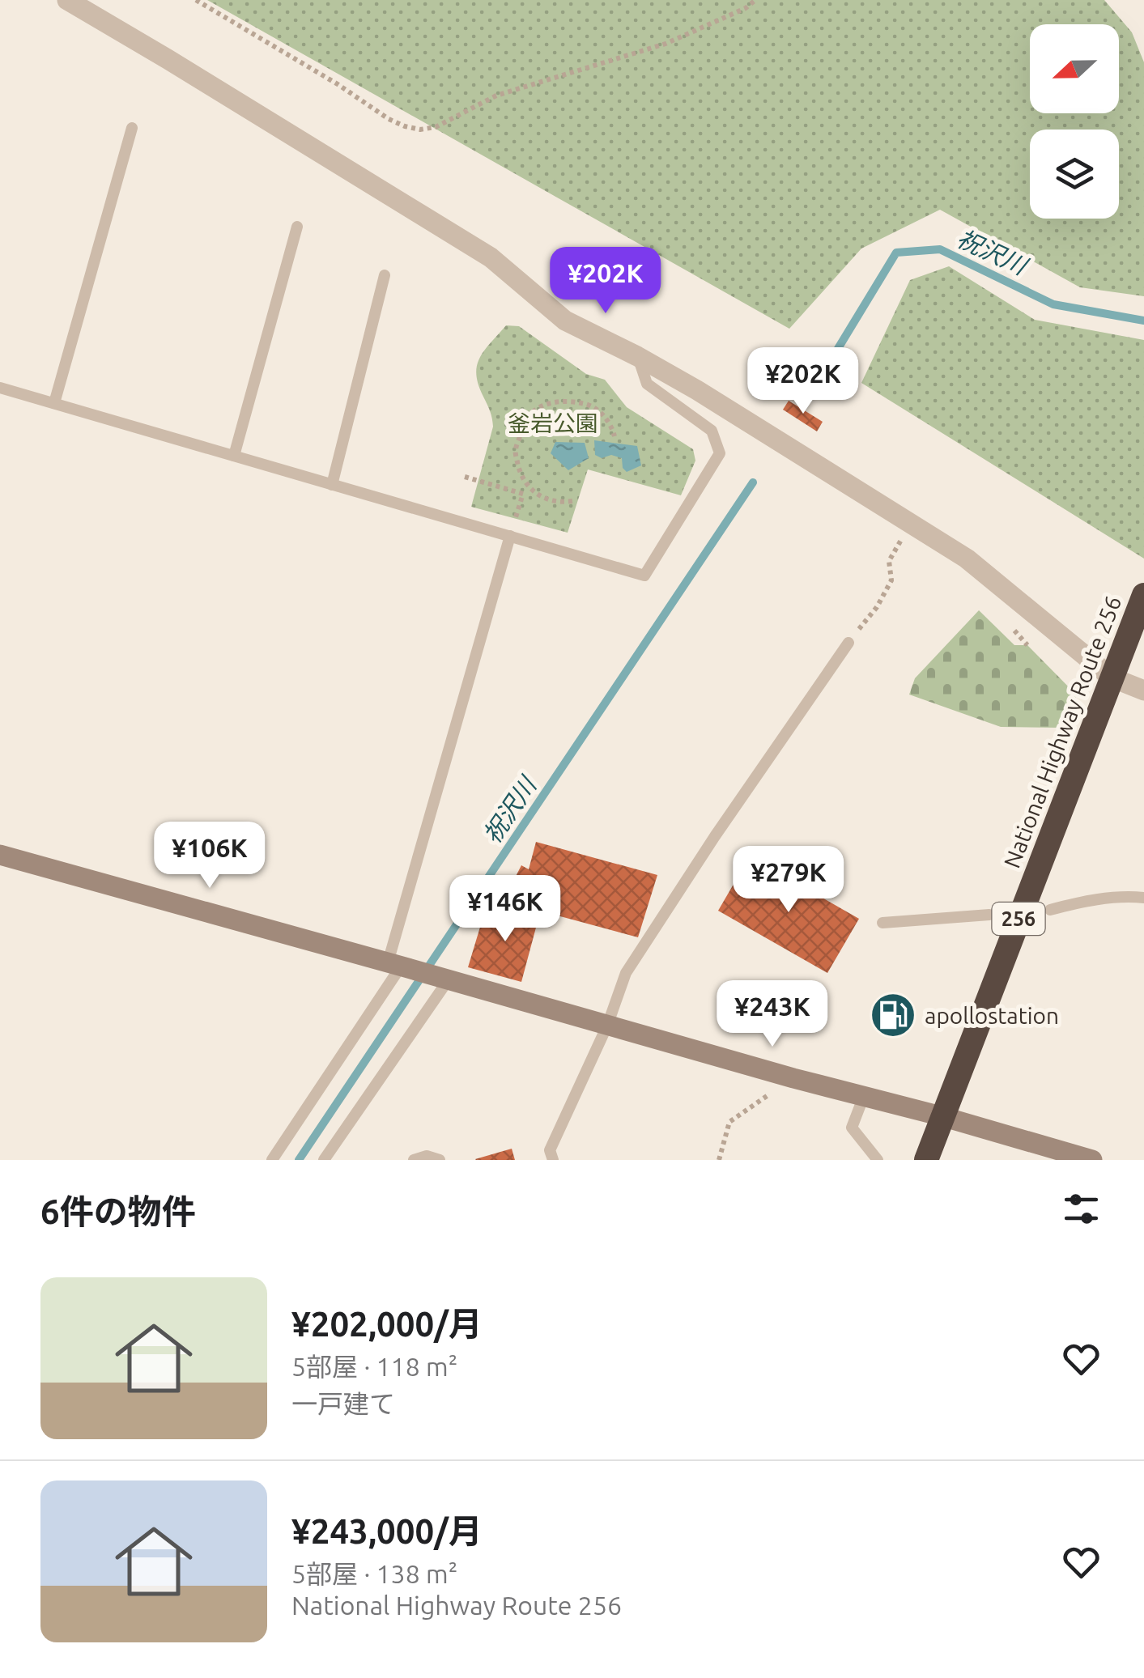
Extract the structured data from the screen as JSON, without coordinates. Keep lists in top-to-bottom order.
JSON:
{
  "streets": {
    "highway": ["National Highway Route 256", "256"]
  },
  "water": ["祝沢川"],
  "parks": ["釜岩公園"],
  "places": {
    "fuel station": ["apollostation"]
  },
  "north": "left",
  "page": {
    "price": [
      "¥202K",
      "¥202K",
      "¥106K",
      "¥279K",
      "¥146K",
      "¥243K"
    ],
    "heading": "6件の物件",
    "list": [
      {
        "name": "¥202,000/月",
        "note": "5部屋 · 118 m² · 一戸建て"
      },
      {
        "name": "¥243,000/月",
        "note": "5部屋 · 138 m² · National Highway Route 256"
      }
    ]
  }
}
